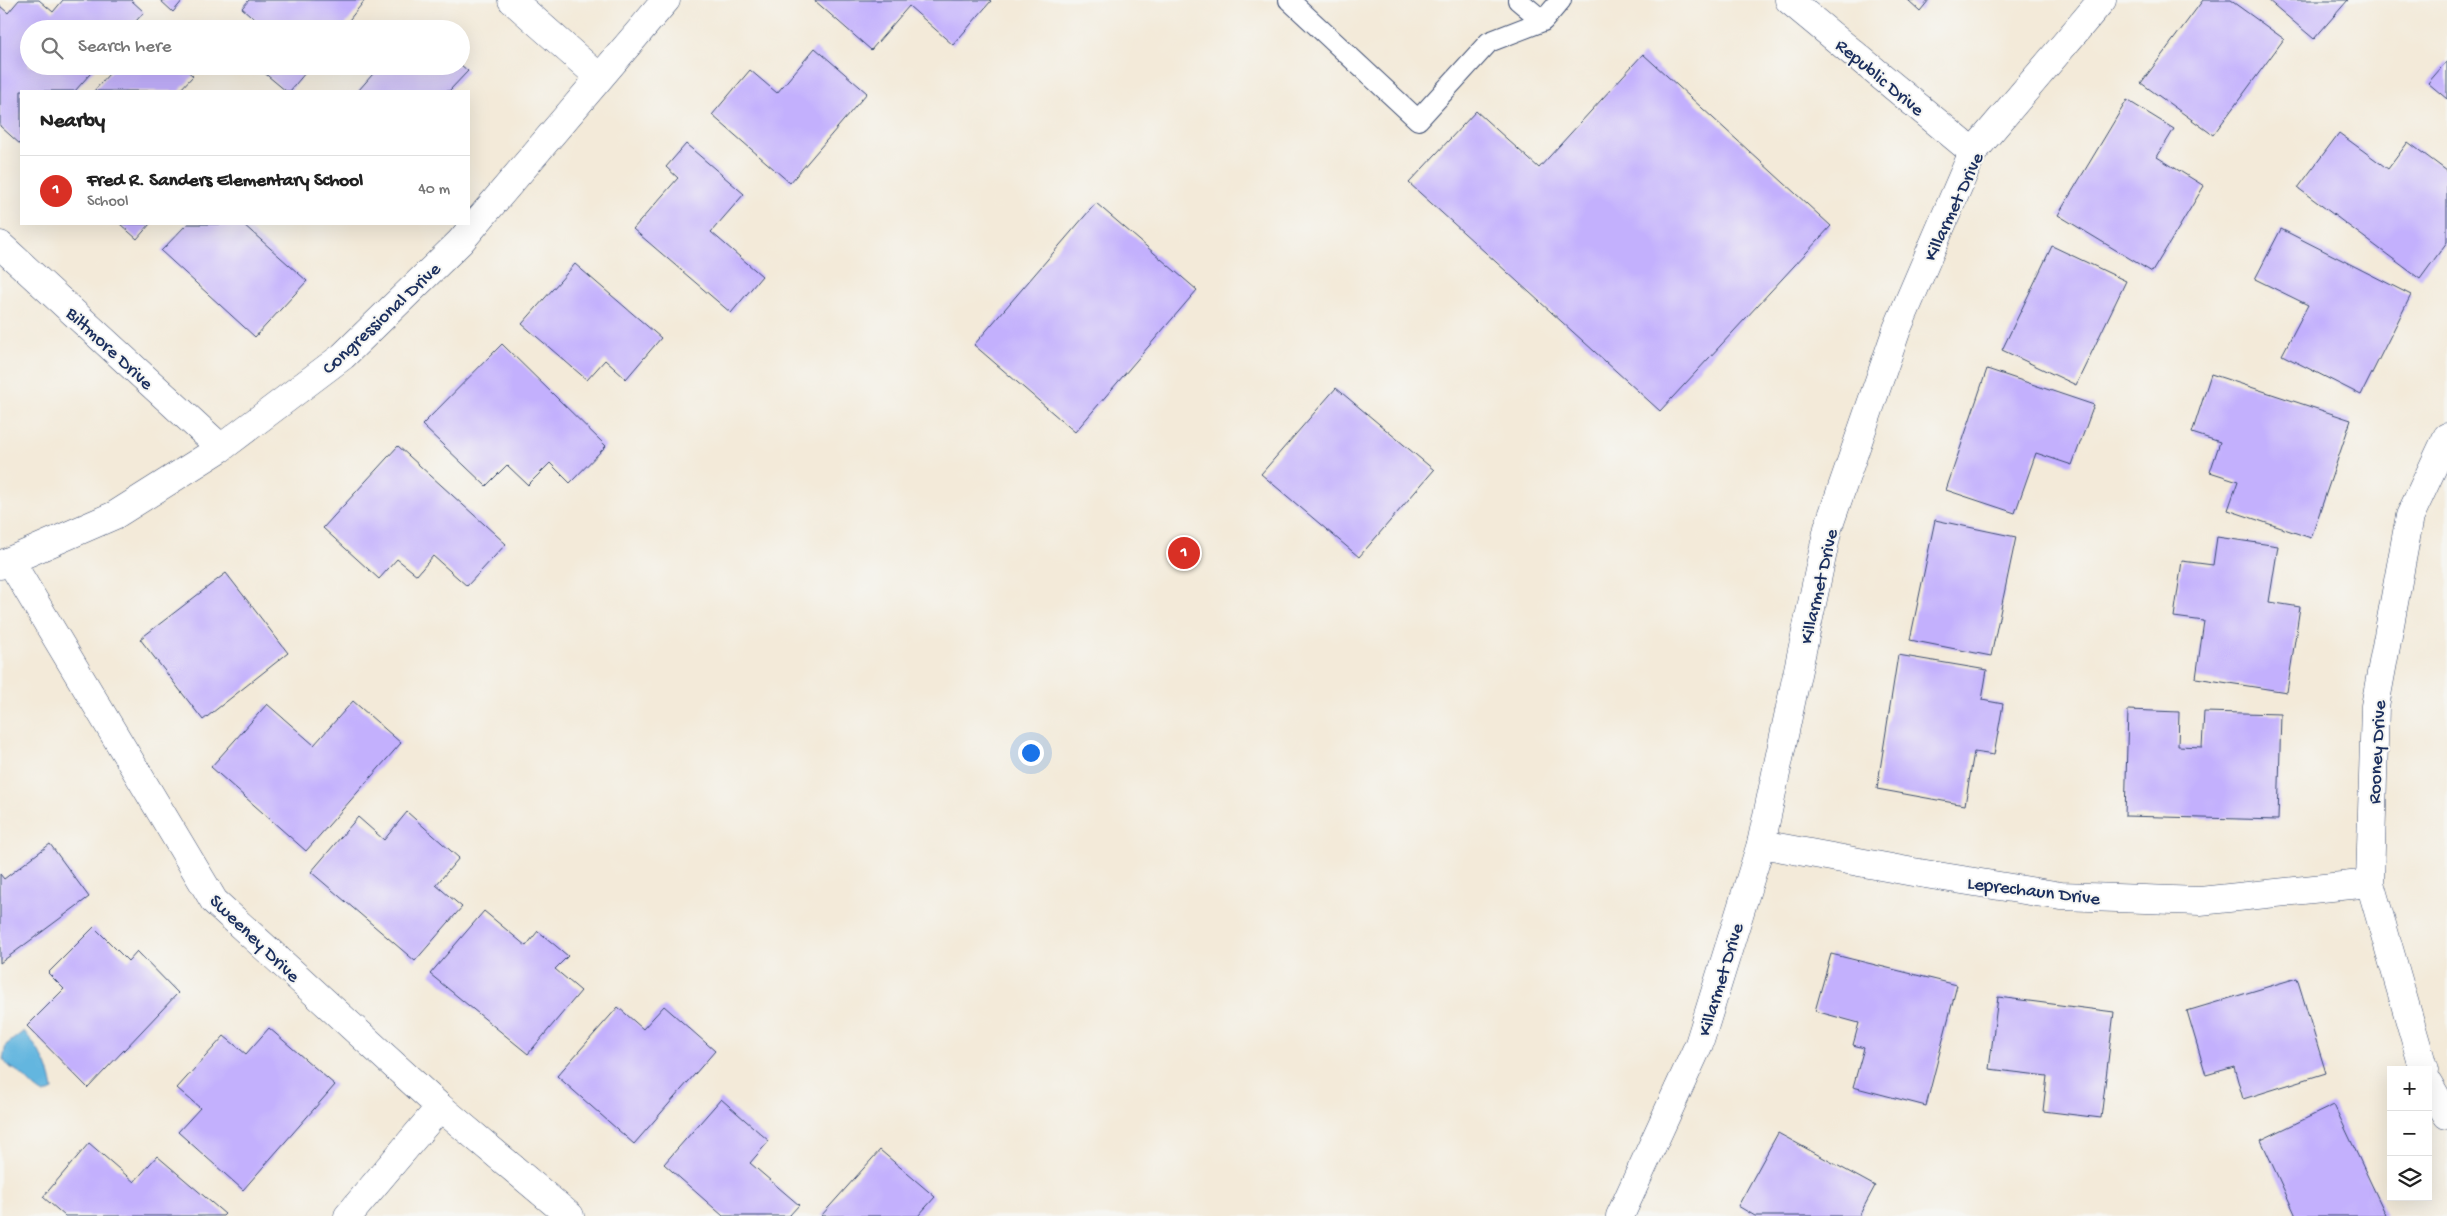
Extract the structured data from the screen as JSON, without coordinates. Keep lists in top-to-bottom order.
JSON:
{
  "streets": {
    "street": [
      "Republic Drive",
      "Killarmet Drive",
      "Congressional Drive",
      "Biltmore Drive",
      "Rooney Drive",
      "Leprechaun Drive",
      "Sweeney Drive"
    ]
  },
  "crossings": [
    ["Republic Drive", "Killarmet Drive"],
    ["Killarmet Drive", "Leprechaun Drive"],
    ["Congressional Drive", "Biltmore Drive"],
    ["Congressional Drive", "Sweeney Drive"],
    ["Rooney Drive", "Leprechaun Drive"]
  ],
  "page": {
    "search": "Search here",
    "heading": "Nearby",
    "list": [
      {
        "mark": "1",
        "name": "Fred R. Sanders Elementary School",
        "note": "School",
        "value": "40 m"
      }
    ],
    "pins": "1",
    "map_buttons": ["+", "−"]
  }
}
